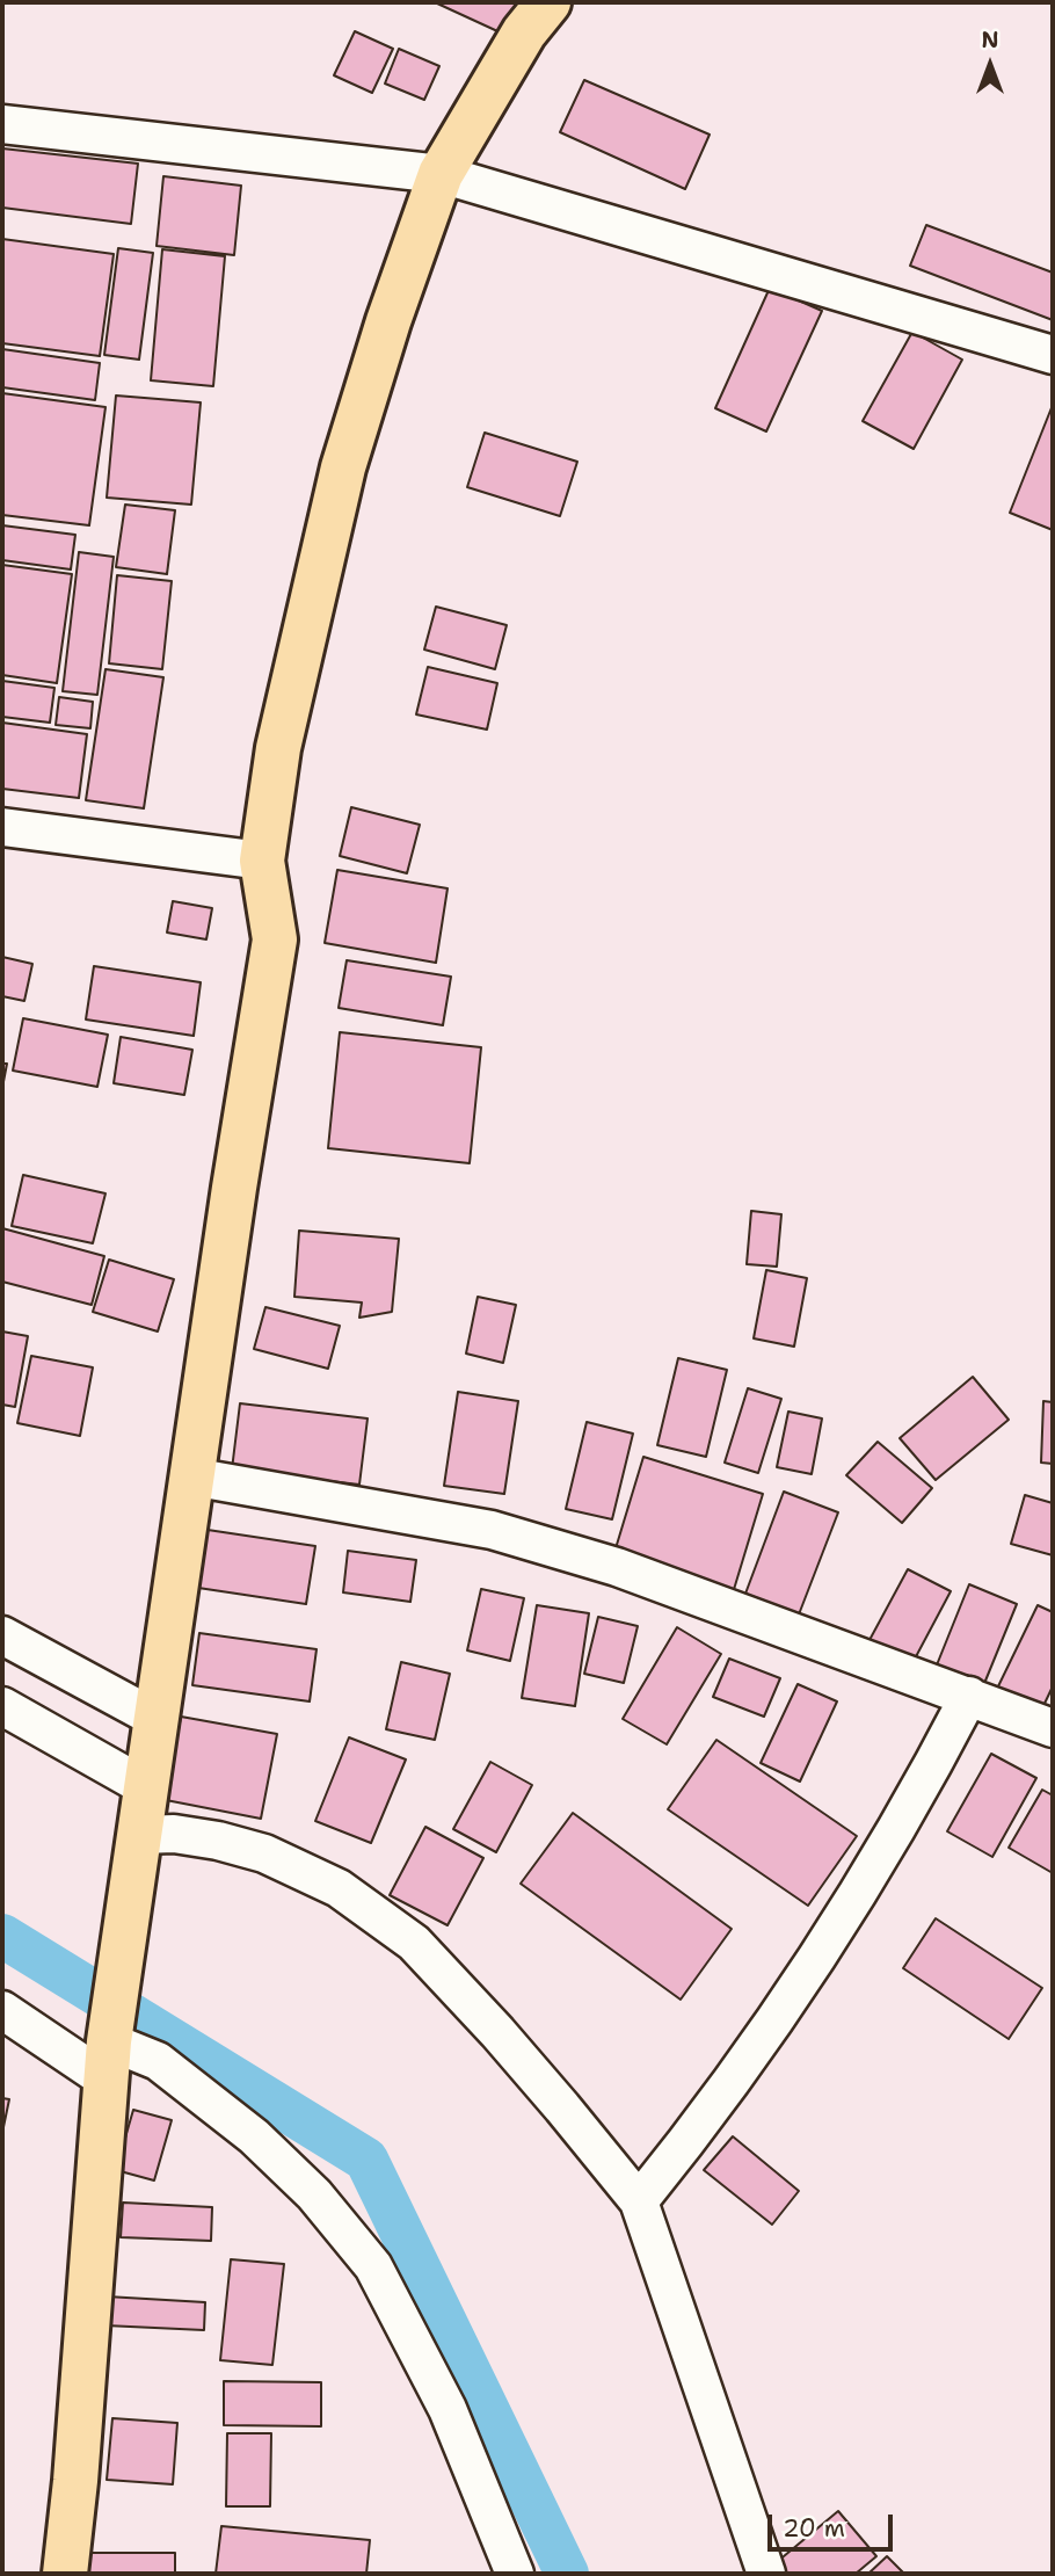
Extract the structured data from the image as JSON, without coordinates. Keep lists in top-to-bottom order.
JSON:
{
  "scale_bar": "20 m",
  "north": "top"
}
